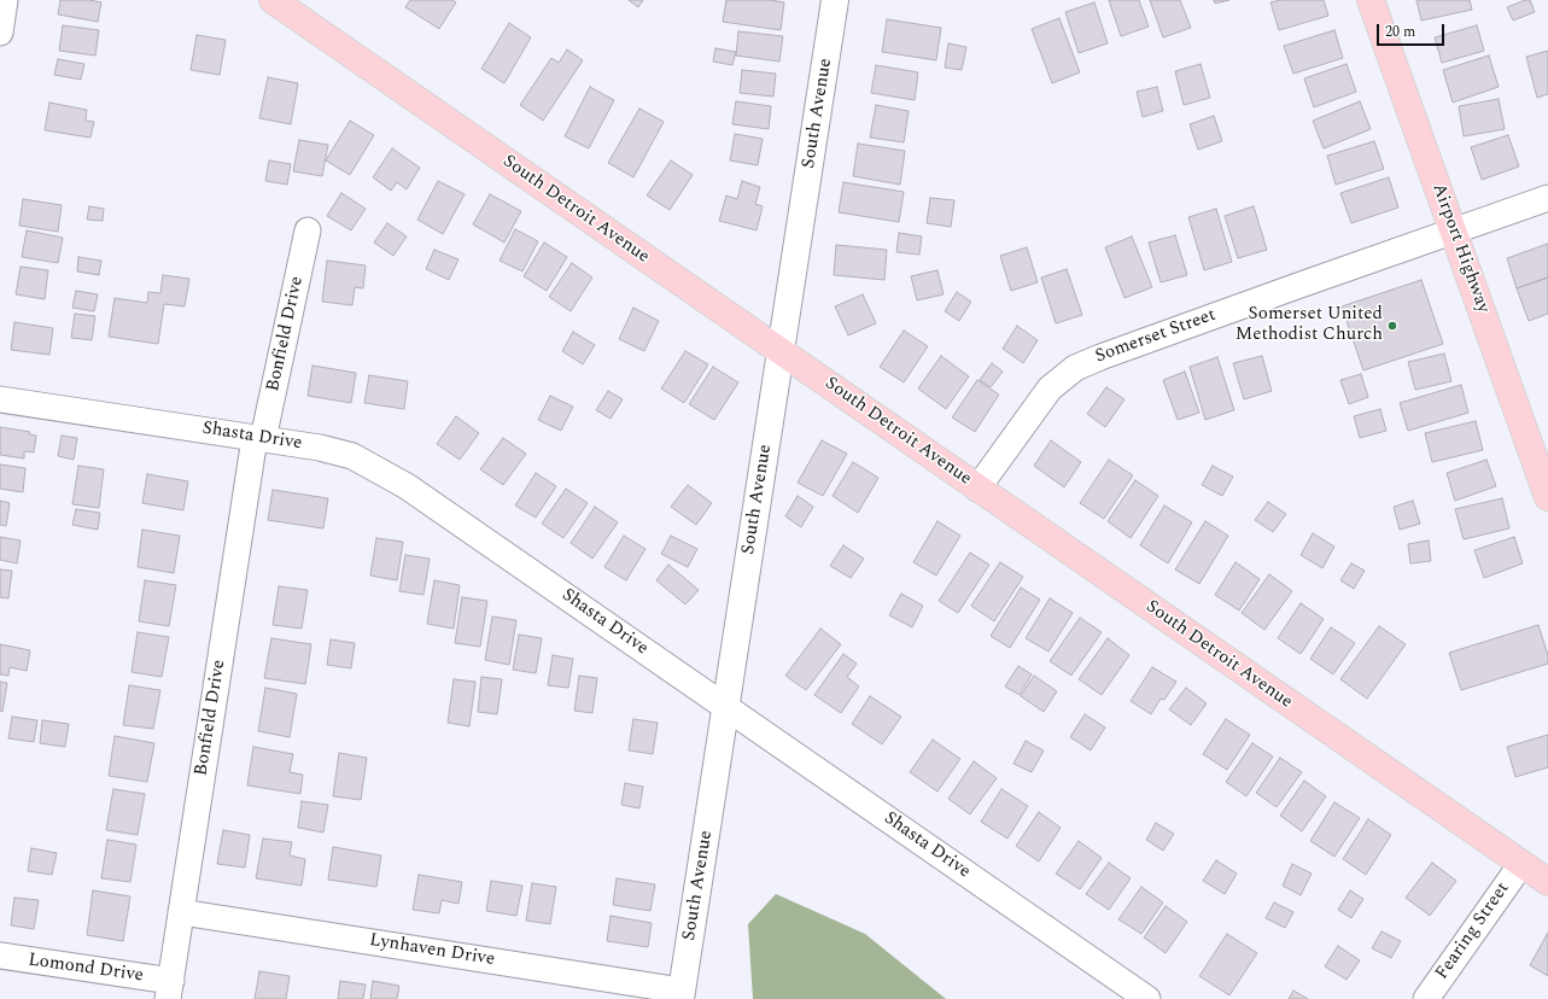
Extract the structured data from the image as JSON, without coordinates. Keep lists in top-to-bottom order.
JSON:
{
  "streets": {
    "main road": ["South Detroit Avenue", "Airport Highway"],
    "street": [
      "South Avenue",
      "Bonfield Drive",
      "Somerset Street",
      "Shasta Drive",
      "Fearing Street",
      "Lynhaven Drive",
      "Lomond Drive"
    ]
  },
  "crossings": [
    ["South Avenue", "South Detroit Avenue"],
    ["South Avenue", "Shasta Drive"],
    ["South Avenue", "Lynhaven Drive"],
    ["South Detroit Avenue", "Somerset Street"],
    ["South Detroit Avenue", "Fearing Street"],
    ["Airport Highway", "Somerset Street"],
    ["Bonfield Drive", "Shasta Drive"],
    ["Bonfield Drive", "Lynhaven Drive"],
    ["Bonfield Drive", "Lomond Drive"]
  ],
  "places": ["Somerset United Methodist Church"],
  "scale_bar": "20 m"
}
